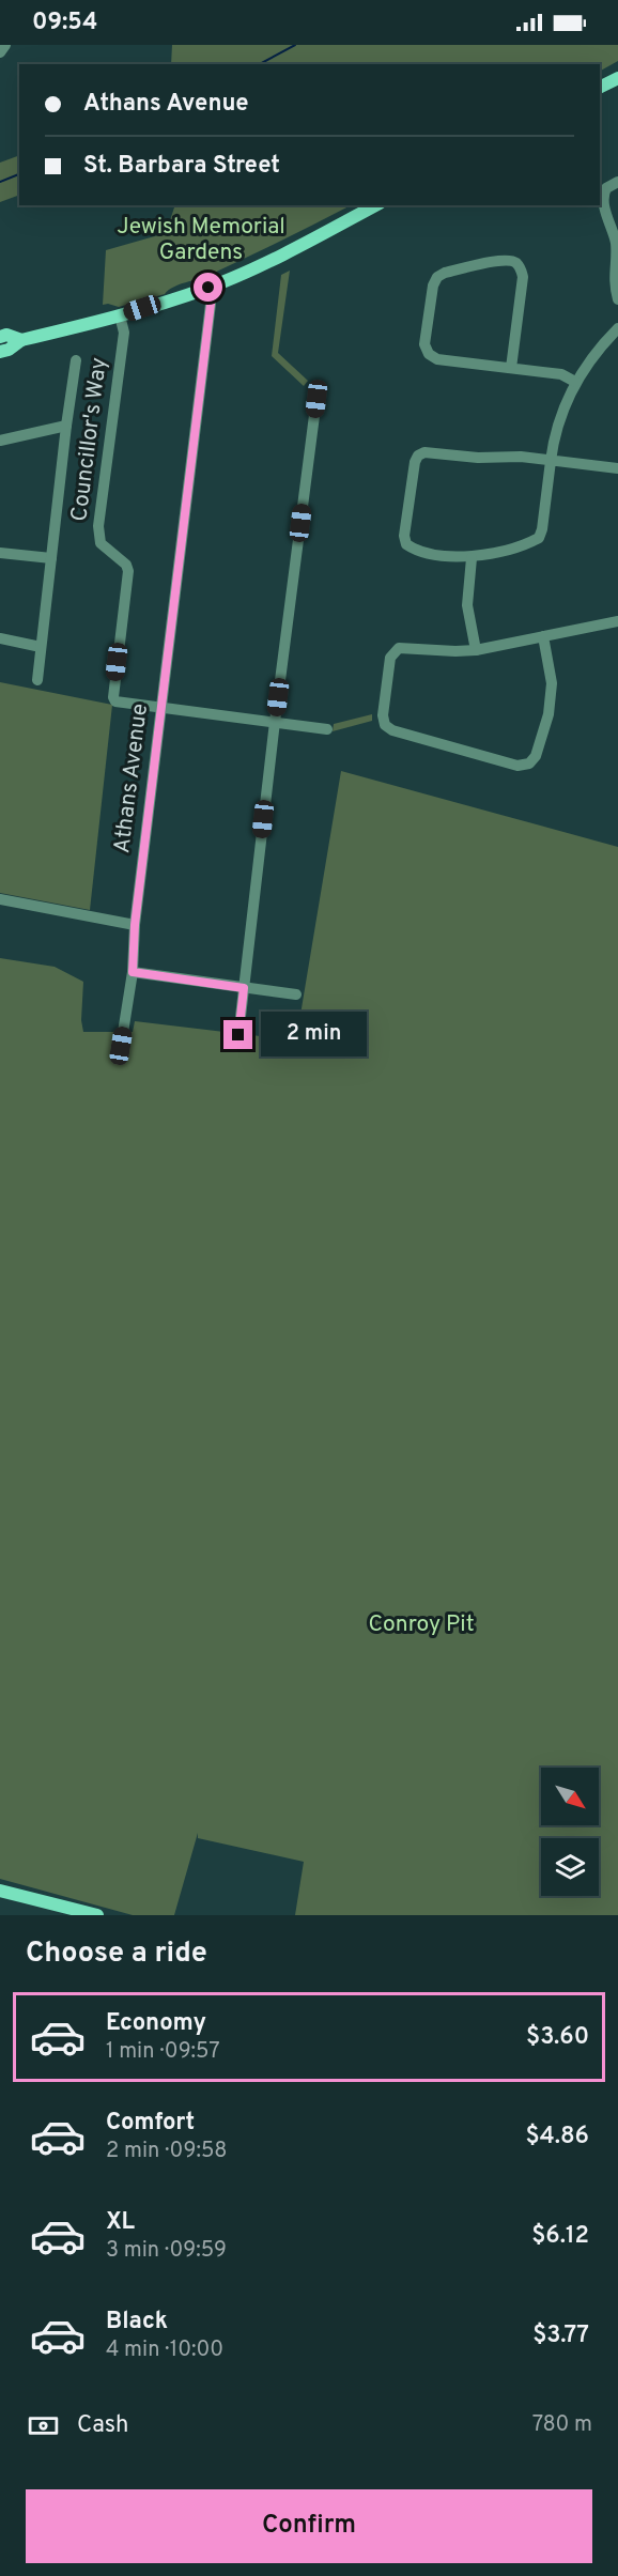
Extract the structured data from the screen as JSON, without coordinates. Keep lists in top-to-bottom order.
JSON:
{
  "streets": {
    "street": ["Councillor's Way", "Athans Avenue"]
  },
  "crossings": [
    ["Councillor's Way", "Athans Avenue"]
  ],
  "parks": ["Jewish Memorial Gardens", "Conroy Pit"],
  "north": "bottom right",
  "page": {
    "status": "09:54",
    "banner": ["Athans Avenue", "St. Barbara Street"],
    "bubble": "2 min",
    "heading": "Choose a ride",
    "list": [
      {
        "name": "Economy",
        "note": "1 min · 09:57",
        "value": "$3.60"
      },
      {
        "name": "Comfort",
        "note": "2 min · 09:58",
        "value": "$4.86"
      },
      {
        "name": "XL",
        "note": "3 min · 09:59",
        "value": "$6.12"
      },
      {
        "name": "Black",
        "note": "4 min · 10:00",
        "value": "$3.77"
      }
    ],
    "pay": ["Cash", "780 m"],
    "buttons": "Confirm"
  }
}
